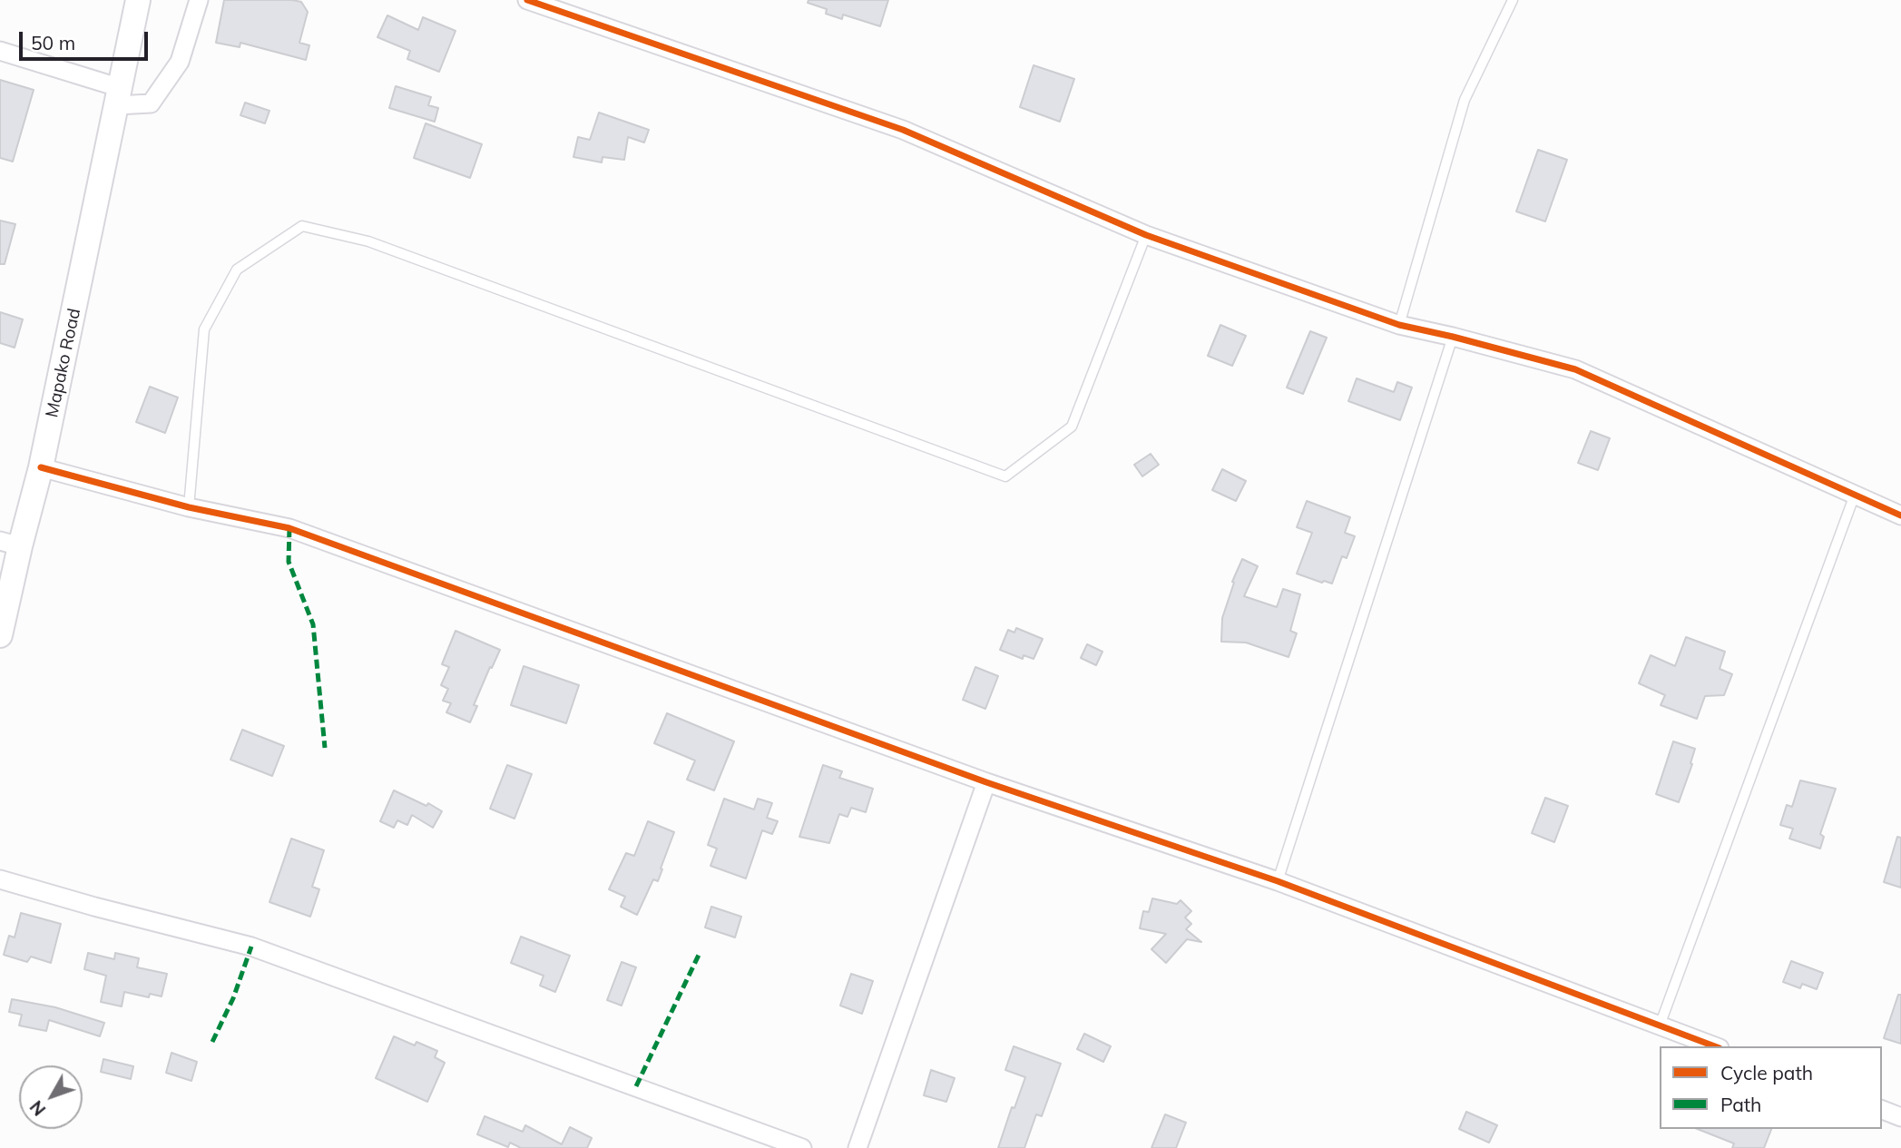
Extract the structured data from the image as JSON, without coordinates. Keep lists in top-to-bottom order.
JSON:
{
  "streets": {
    "street": ["Mapako Road"]
  },
  "legend": ["Cycle path", "Path"],
  "scale_bar": "50 m",
  "north": "bottom left"
}
